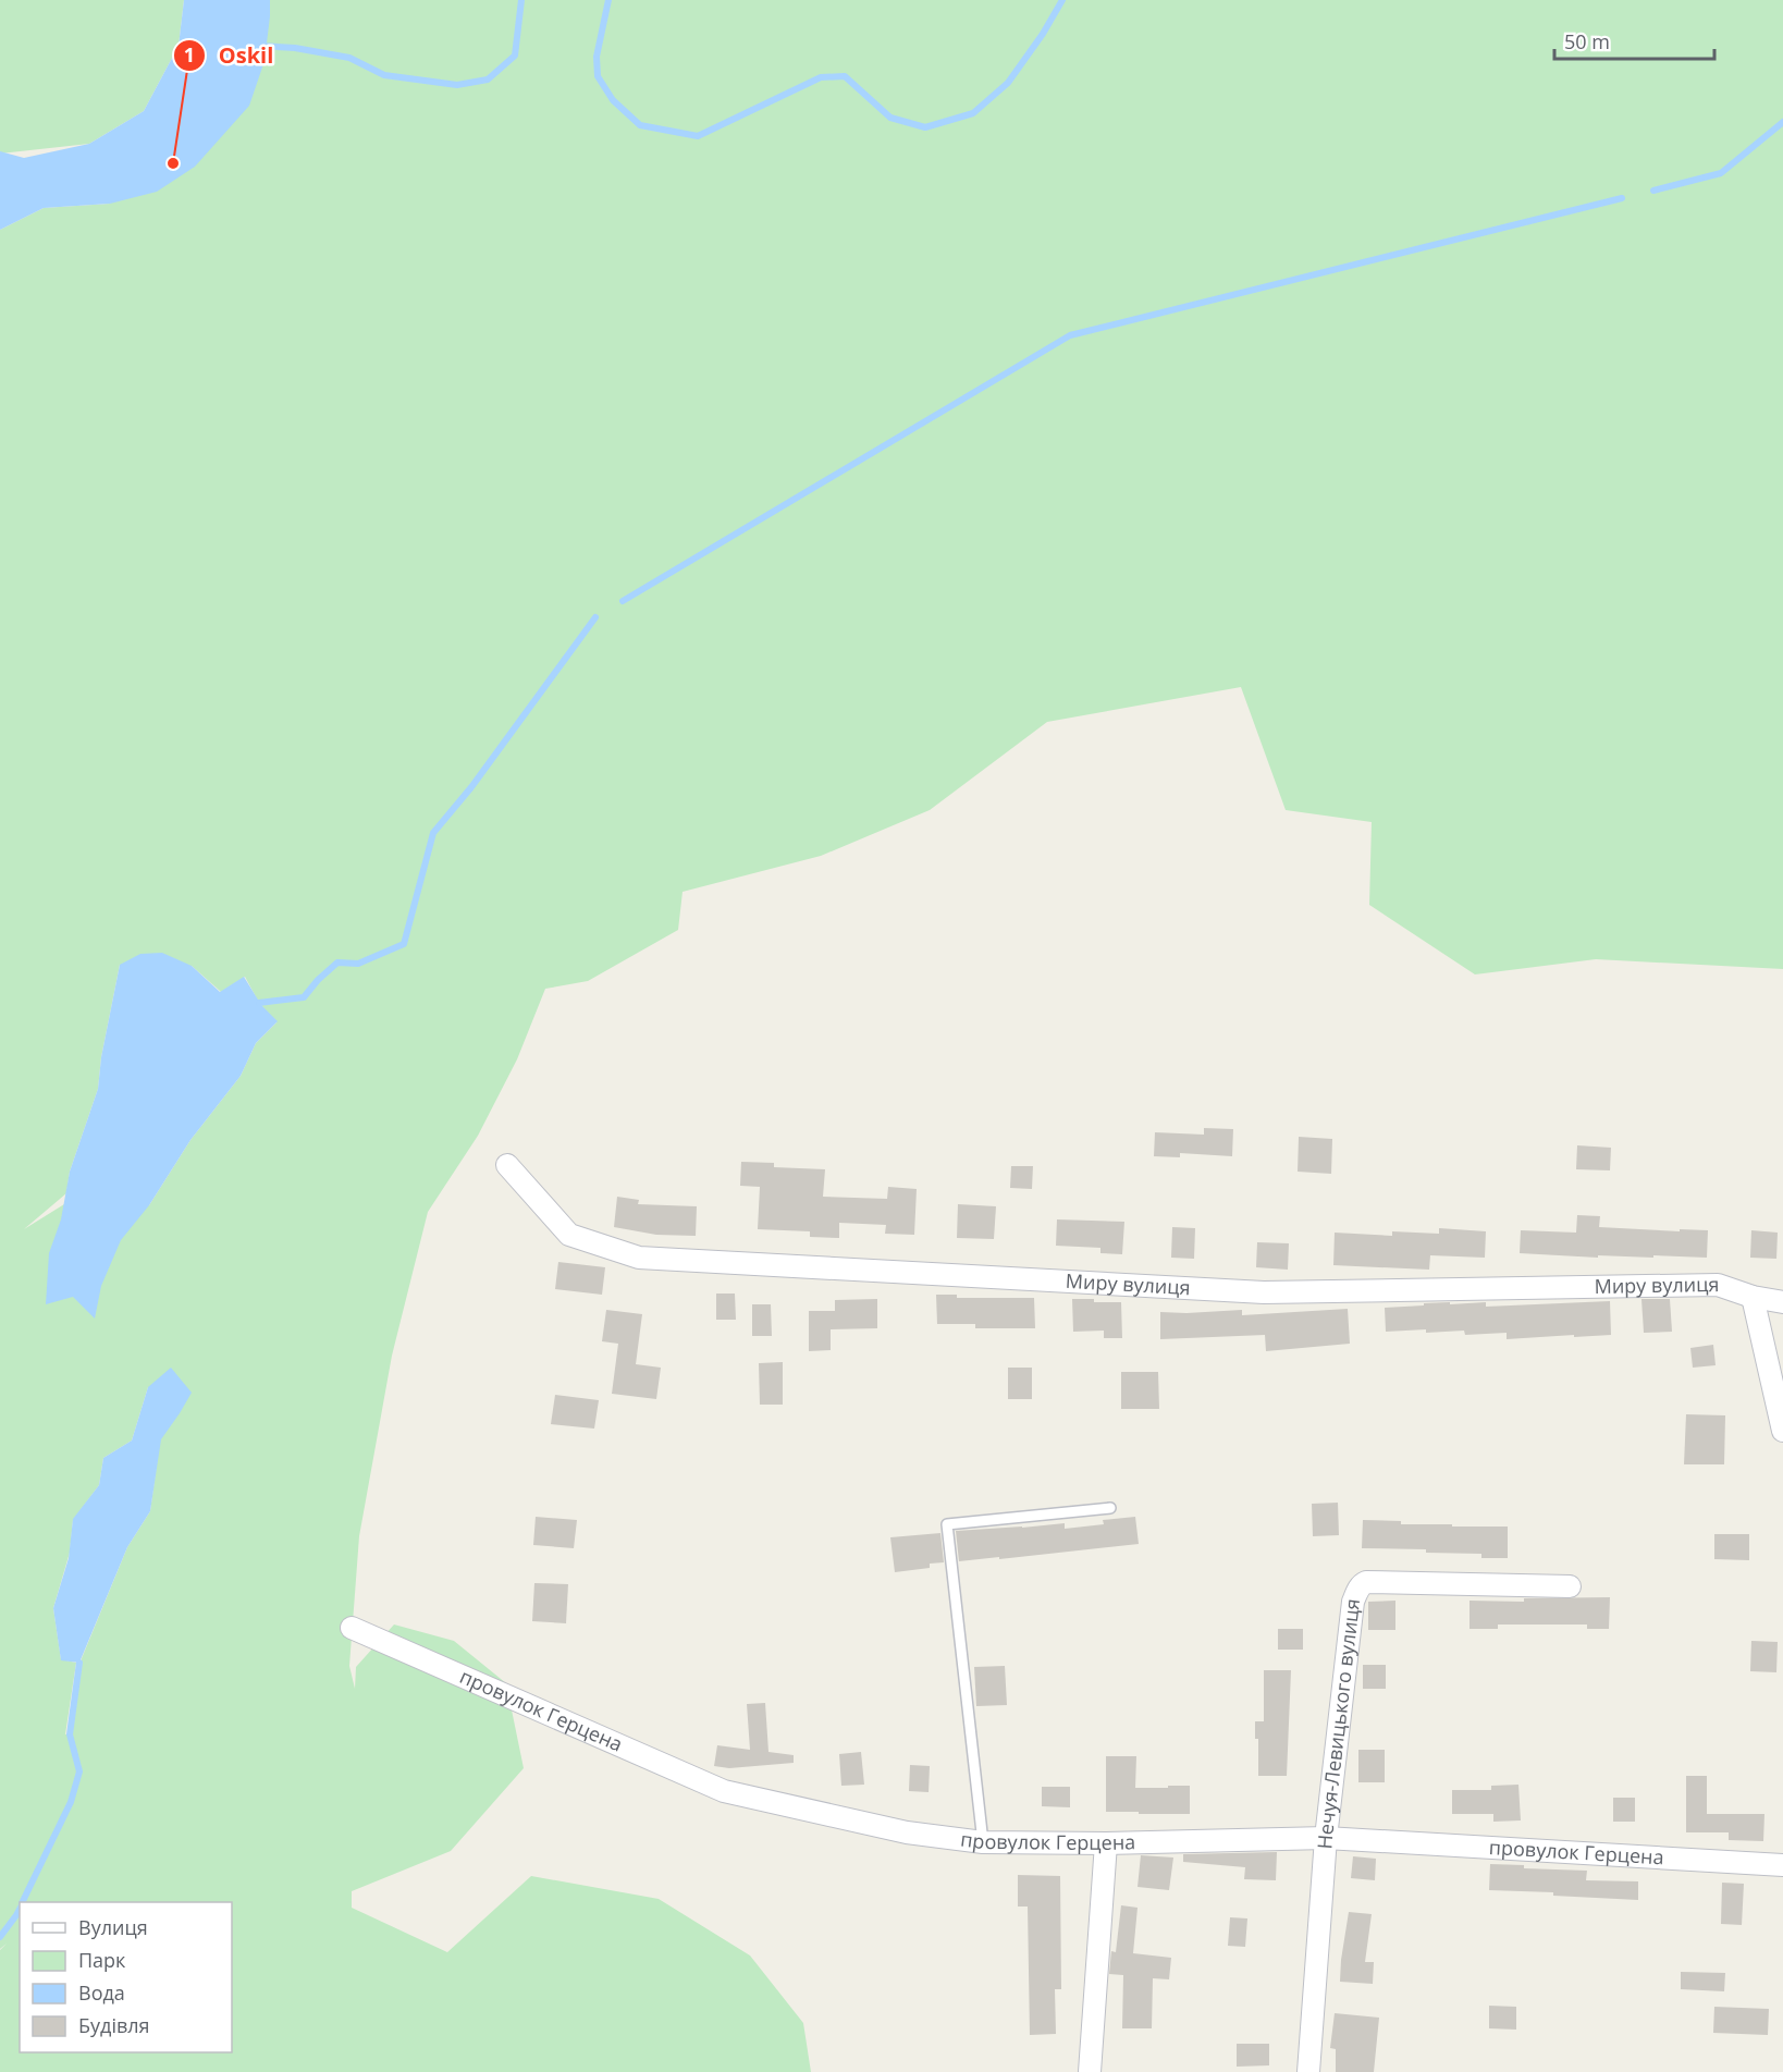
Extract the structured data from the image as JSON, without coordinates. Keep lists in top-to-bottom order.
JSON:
{
  "streets": {
    "street": ["Миру вулиця", "провулок Герцена", "Нечуя-Левицького вулиця"]
  },
  "crossings": [
    ["провулок Герцена", "Нечуя-Левицького вулиця"]
  ],
  "places": ["Oskil"],
  "legend": [
    "Вулиця",
    "Парк",
    "Вода",
    "Будівля"
  ],
  "scale_bar": "50 m"
}
